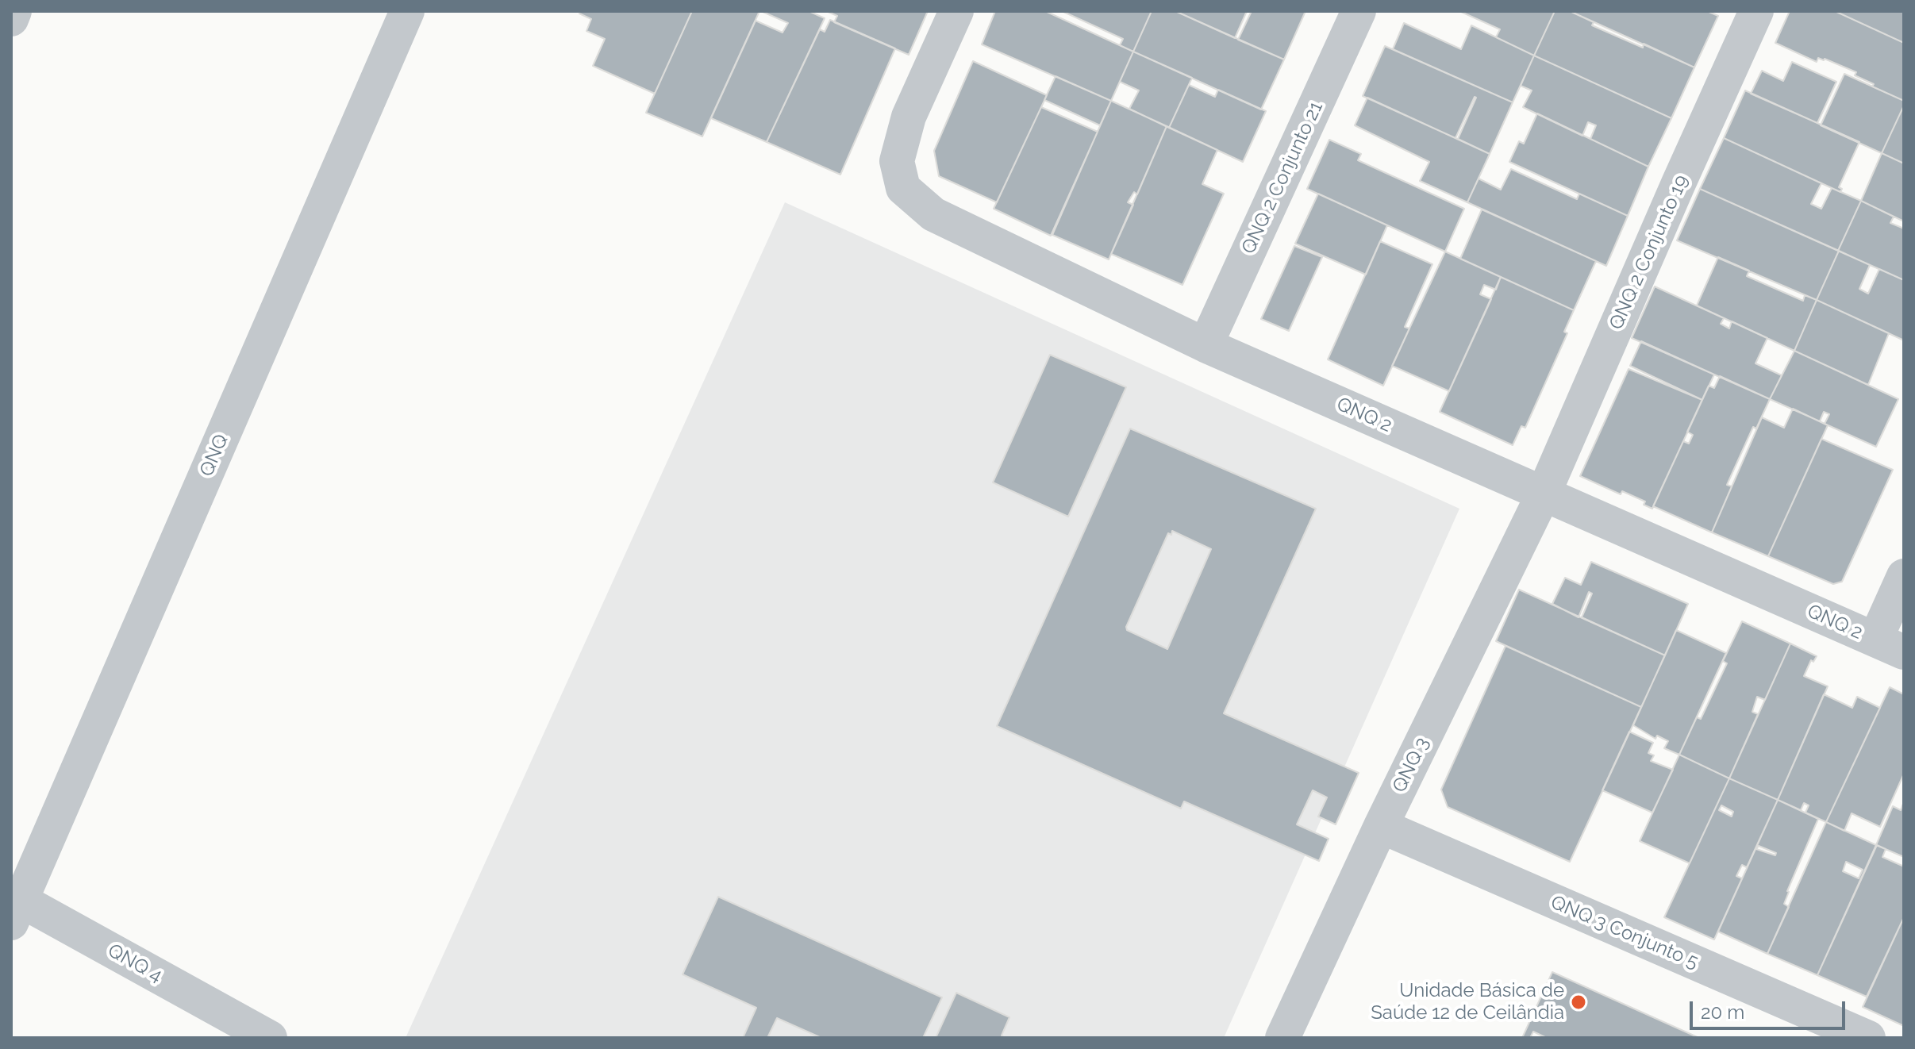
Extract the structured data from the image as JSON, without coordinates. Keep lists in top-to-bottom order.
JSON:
{
  "streets": {
    "street": [
      "QNQ 2 Conjunto 21",
      "QNQ 2 Conjunto 19",
      "QNQ 2",
      "QNQ",
      "QNQ 3",
      "QNQ 3 Conjunto 5",
      "QNQ 4"
    ]
  },
  "crossings": [
    ["QNQ 2 Conjunto 21", "QNQ 2"],
    ["QNQ 2 Conjunto 19", "QNQ 2"],
    ["QNQ 2 Conjunto 19", "QNQ 3"],
    ["QNQ 2", "QNQ 3"],
    ["QNQ", "QNQ 4"],
    ["QNQ 3", "QNQ 3 Conjunto 5"]
  ],
  "places": ["Unidade Básica de Saúde 12 de Ceilândia"],
  "scale_bar": "20 m"
}
